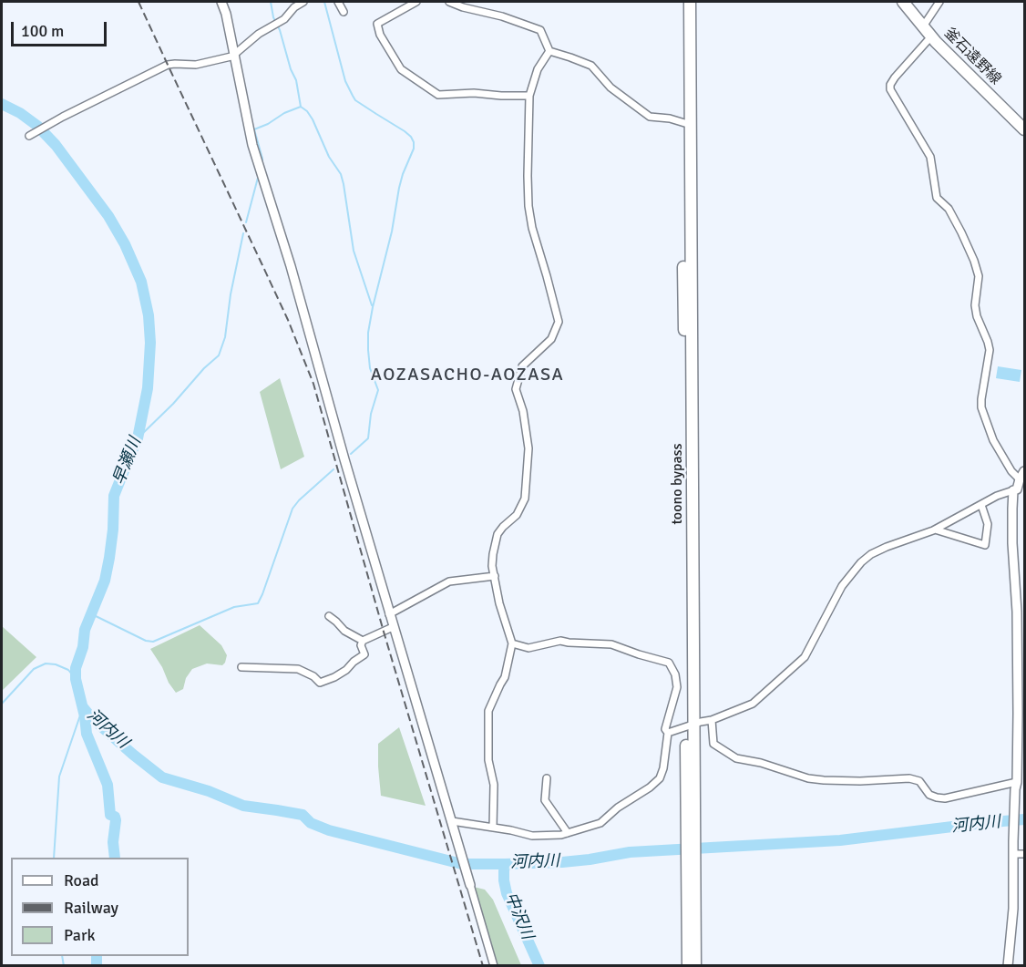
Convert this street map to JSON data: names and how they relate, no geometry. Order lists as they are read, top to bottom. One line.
{"streets":{"main road":["釜石遠野線","toono bypass"]},"districts":["AOZASACHO-AOZASA"],"water":["早瀬川","河内川","中沢川"],"legend":["Road","Railway","Park"],"scale_bar":"100 m"}
